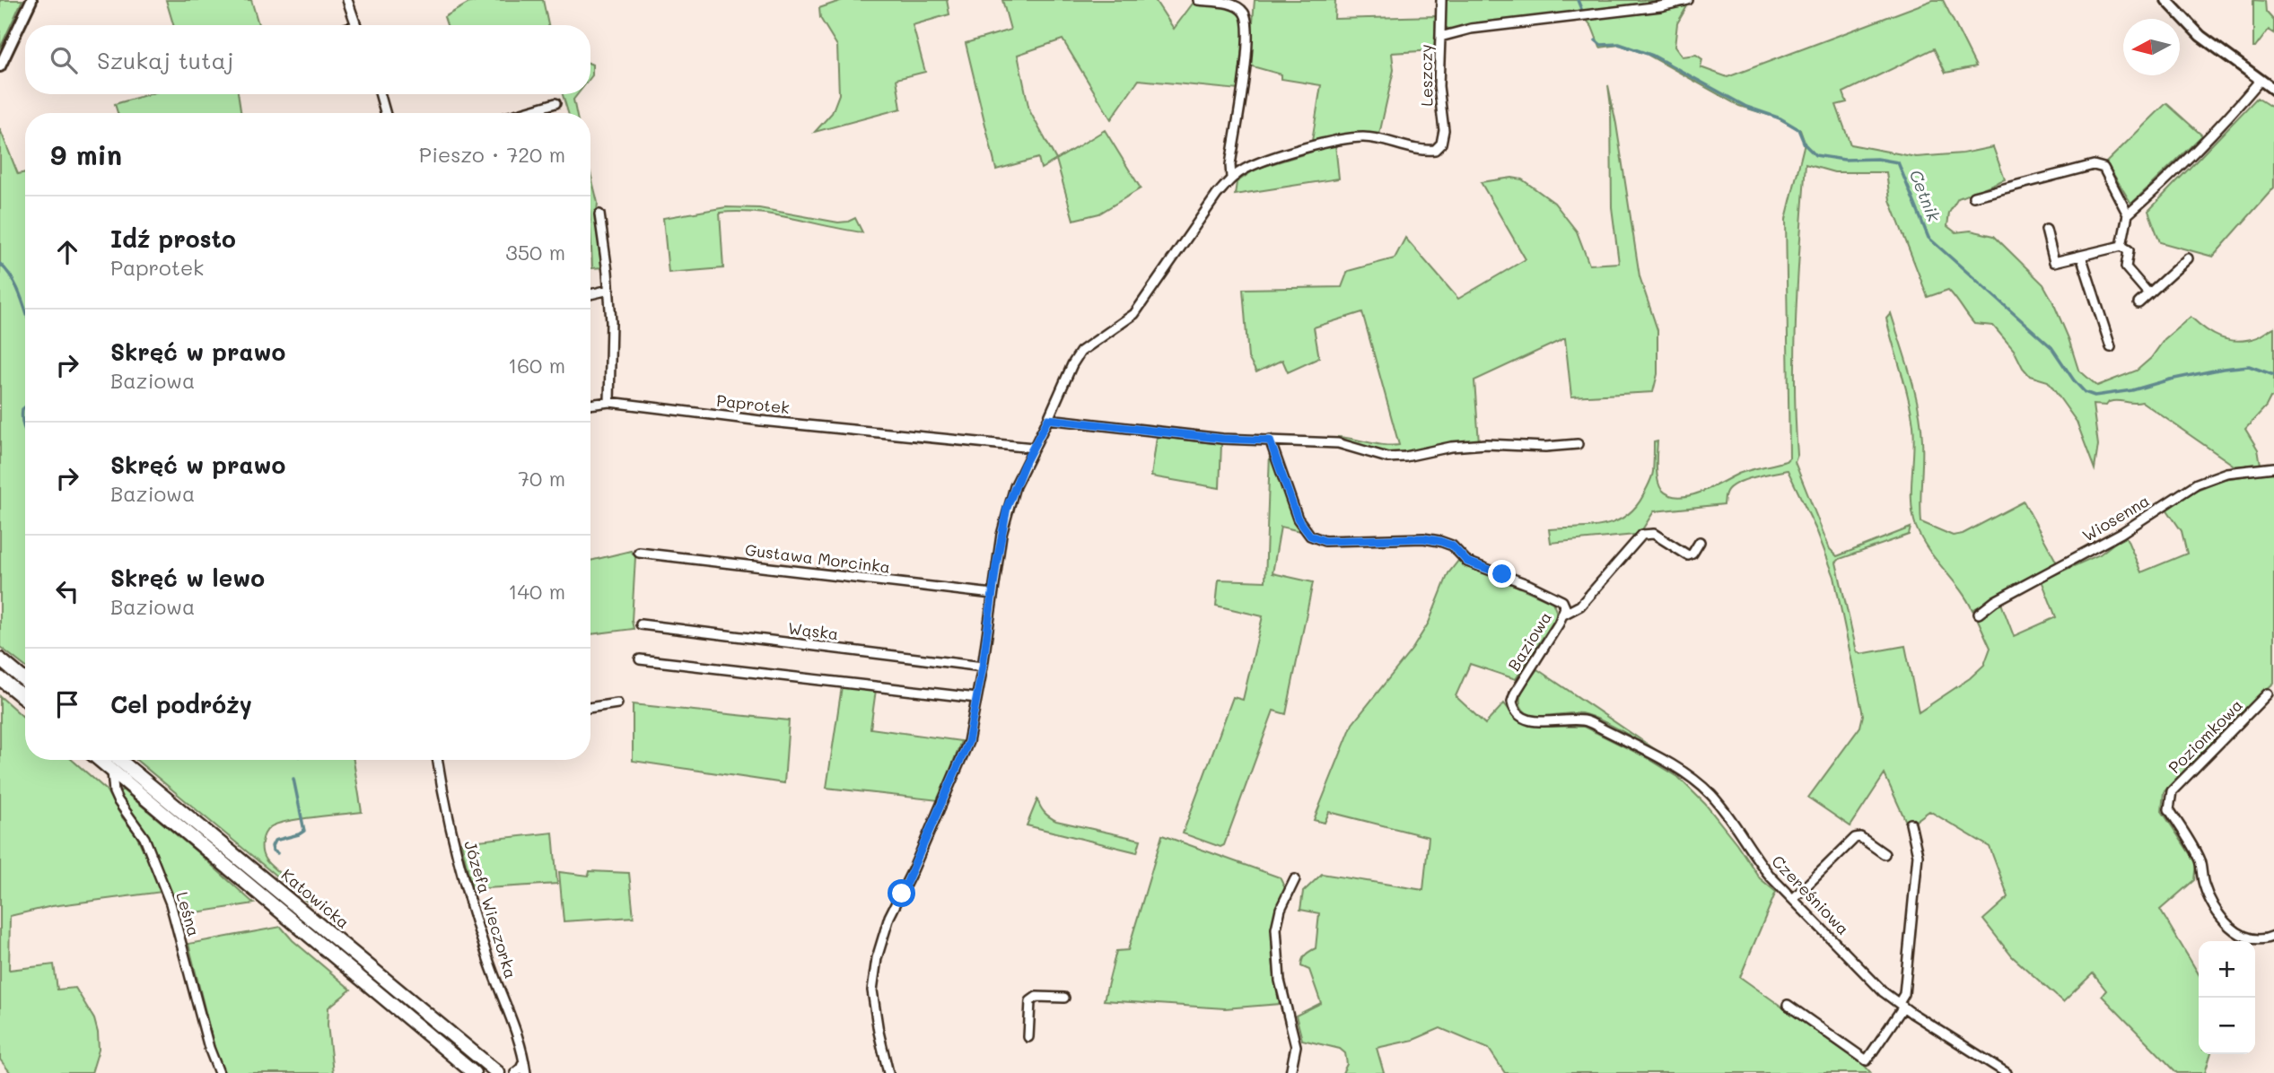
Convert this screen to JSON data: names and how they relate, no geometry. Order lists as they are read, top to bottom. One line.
{"streets":{"main road":["Katowicka"],"street":["Leszczy","Paprotek","Wiosenna","Gustawa Morcinka","Wąska","Baziowa","Poziomkowa","Czereśniowa","Józefa Wieczorka","Leśna"]},"crossings":[["Baziowa","Czereśniowa"],["Katowicka","Leśna"]],"water":["Cetnik"],"north":"left","page":{"search":"Szukaj tutaj","heading":["9 min","Pieszo · 720 m"],"list":[["Idź prosto","Paprotek","350 m"],["Skręć w prawo","Baziowa","160 m"],["Skręć w prawo","Baziowa","70 m"],["Skręć w lewo","Baziowa","140 m"],"Cel podróży"],"map_buttons":["+","−"]}}
